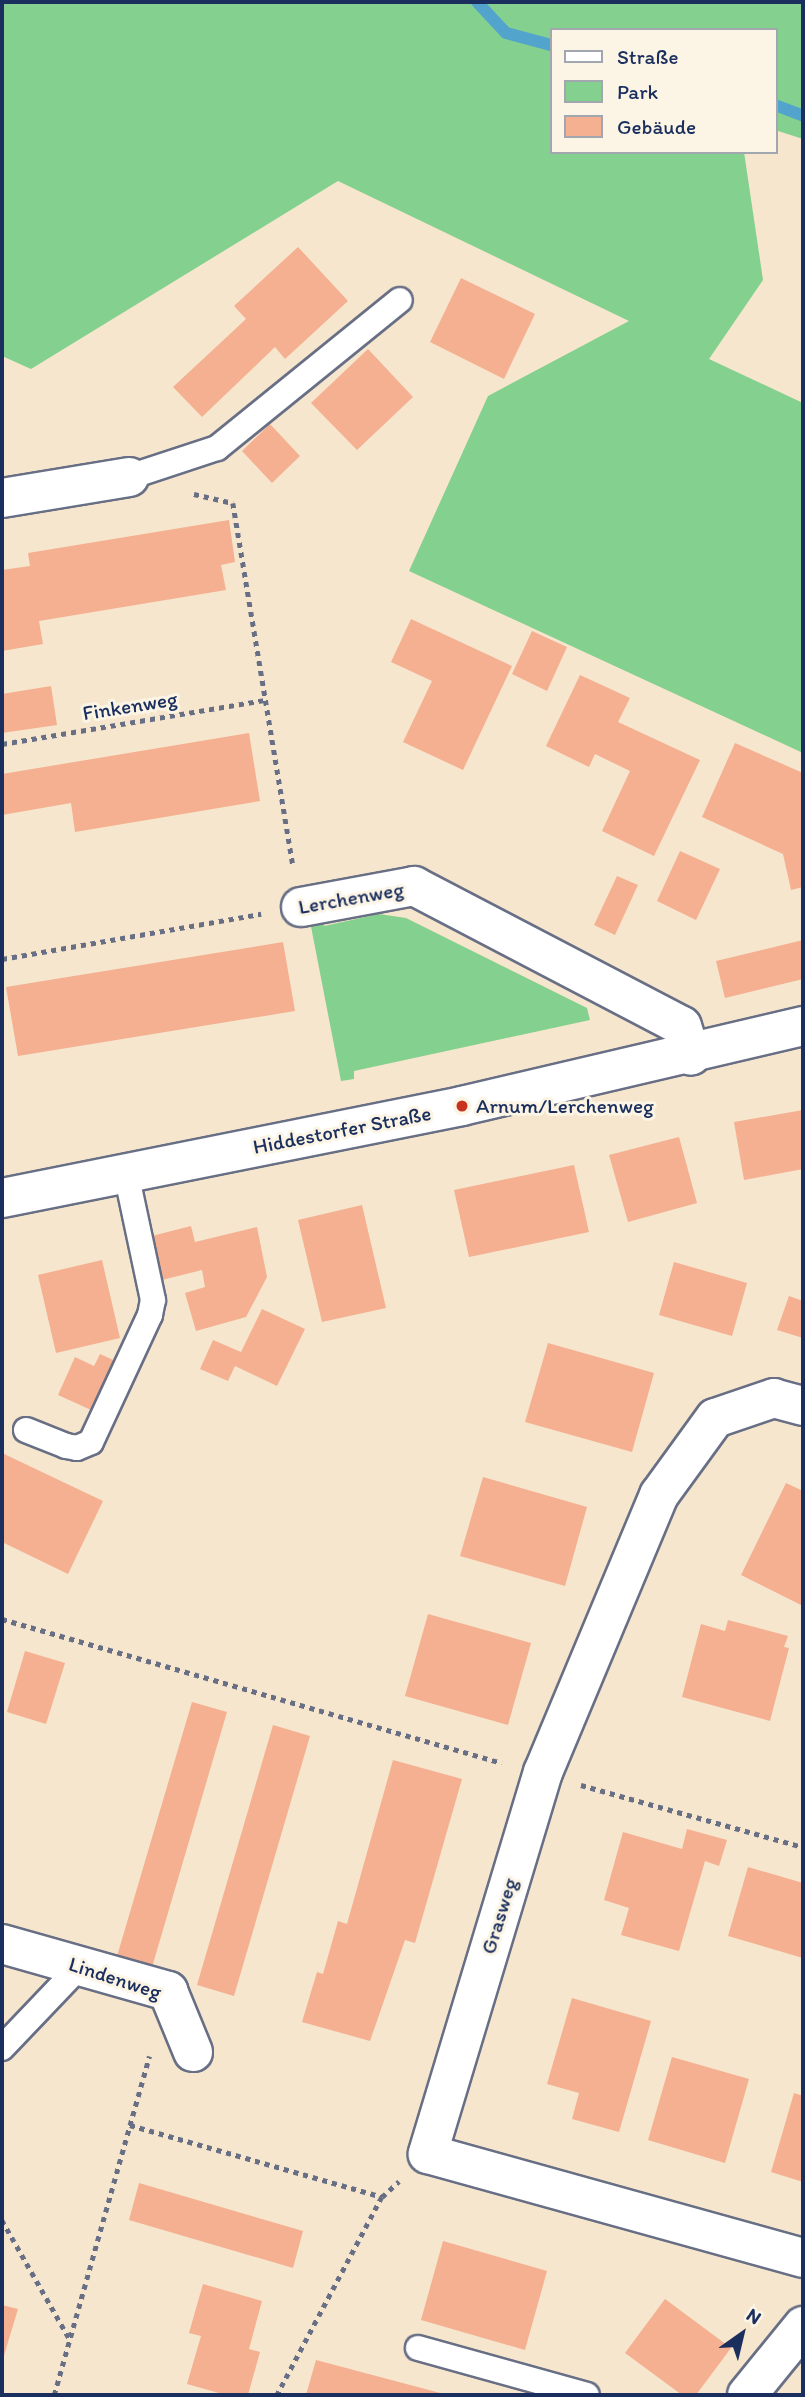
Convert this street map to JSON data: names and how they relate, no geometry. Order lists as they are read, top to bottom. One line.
{"streets":{"street":["Lerchenweg","Hiddestorfer Straße","Grasweg","Lindenweg"],"path":["Finkenweg"]},"crossings":[["Lerchenweg","Hiddestorfer Straße"]],"places":["Arnum/Lerchenweg"],"legend":["Straße","Park","Gebäude"],"north":"top right"}
